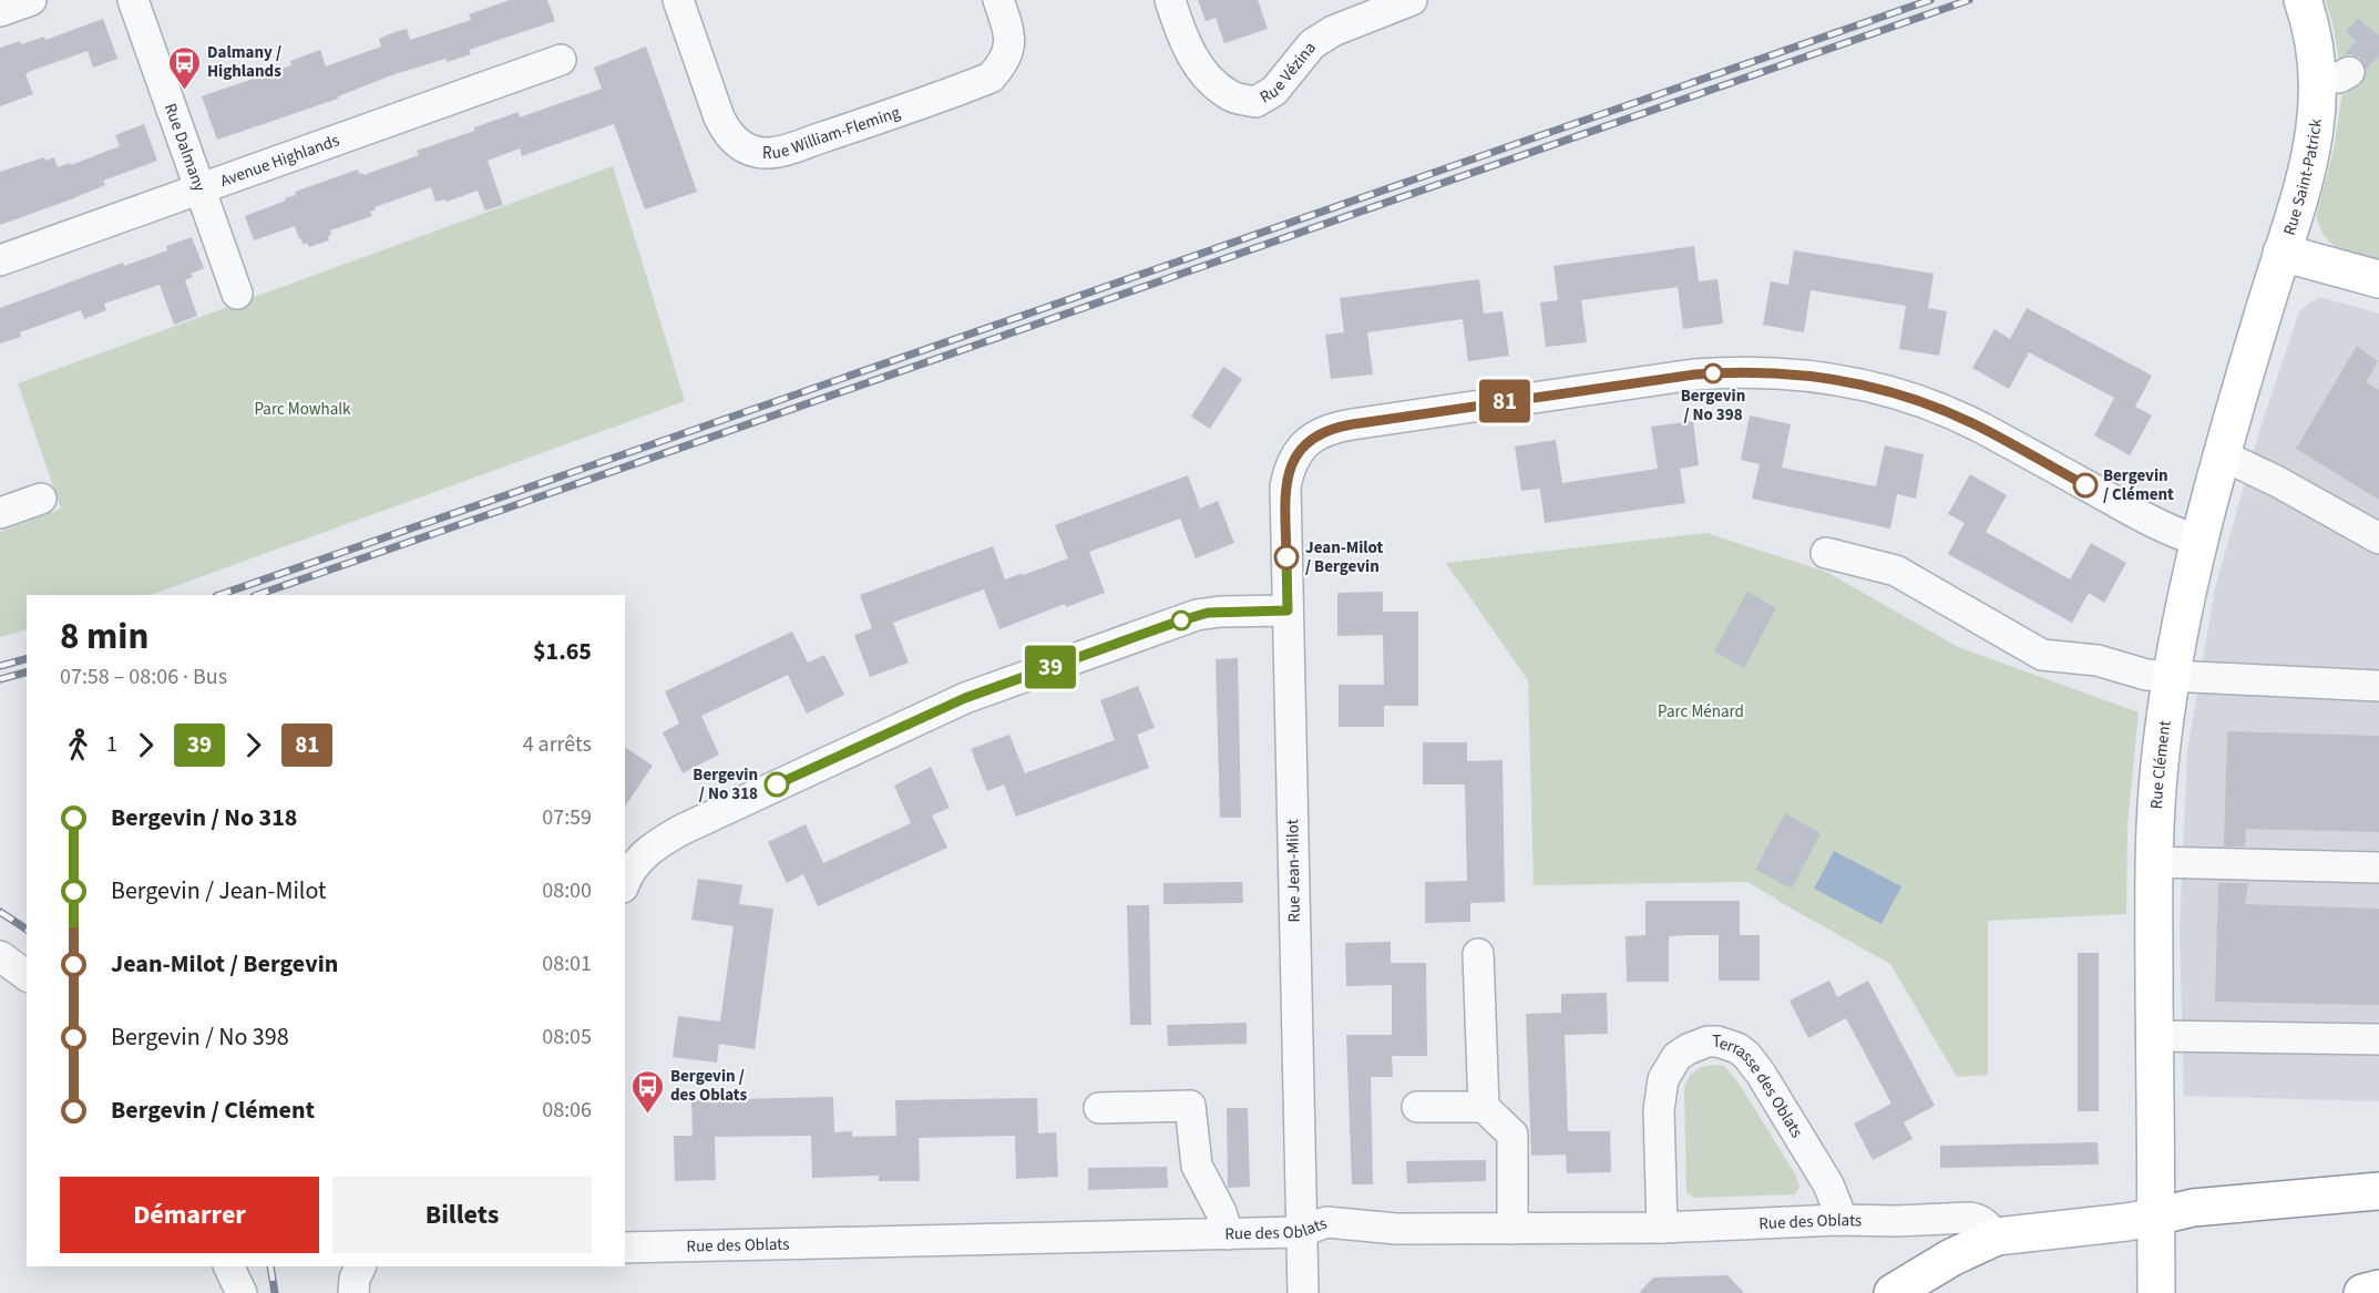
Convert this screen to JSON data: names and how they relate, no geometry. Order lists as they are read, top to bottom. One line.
{"streets":{"main road":["Rue Saint-Patrick","Rue Clément"],"street":["Rue Vézina","Rue William-Fleming","Rue Dalmany","Avenue Highlands","Rue Jean-Milot","Terrasse des Oblats","Rue des Oblats"]},"crossings":[["Rue Dalmany","Avenue Highlands"],["Rue Saint-Patrick","Rue Clément"],["Rue Clément","Rue Jean-Milot"],["Rue Jean-Milot","Rue des Oblats"],["Terrasse des Oblats","Rue des Oblats"]],"parks":["Parc Mowhalk","Parc Ménard"],"places":{"bus stop":["Dalmany / Highlands","Bergevin / des Oblats"],"other":["Bergevin / No 398","Bergevin / Clément","Jean-Milot / Bergevin","Bergevin / No 318"]},"lines":["bus line 81","bus line 39"],"page":{"on_map":["39","81"],"heading":["8 min","07:58 – 08:06 · Bus","$1.65"],"legs":["1","39","81","4 arrêts"],"list":[{"name":"Bergevin / No 318","value":"07:59"},{"name":"Bergevin / Jean-Milot","value":"08:00"},{"name":"Jean-Milot / Bergevin","value":"08:01"},{"name":"Bergevin / No 398","value":"08:05"},{"name":"Bergevin / Clément","value":"08:06"}],"buttons":["Démarrer","Billets"]}}
